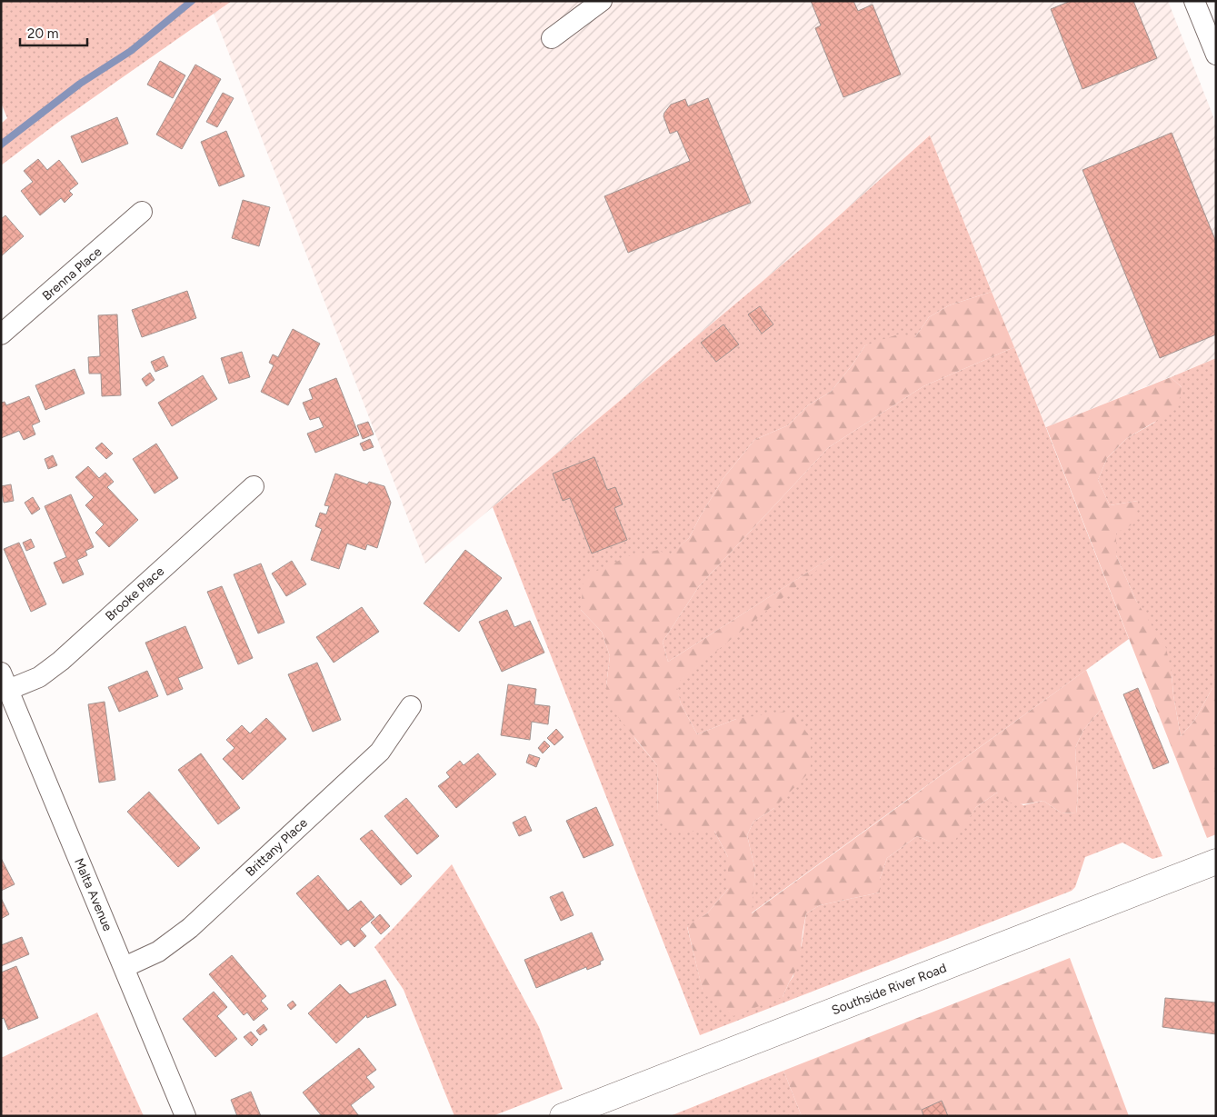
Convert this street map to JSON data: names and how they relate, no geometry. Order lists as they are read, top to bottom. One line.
{"streets":{"main road":["Southside River Road"],"street":["Brenna Place","Brooke Place","Brittany Place","Malta Avenue"]},"crossings":[["Brooke Place","Malta Avenue"],["Brittany Place","Malta Avenue"]],"scale_bar":"20 m"}
